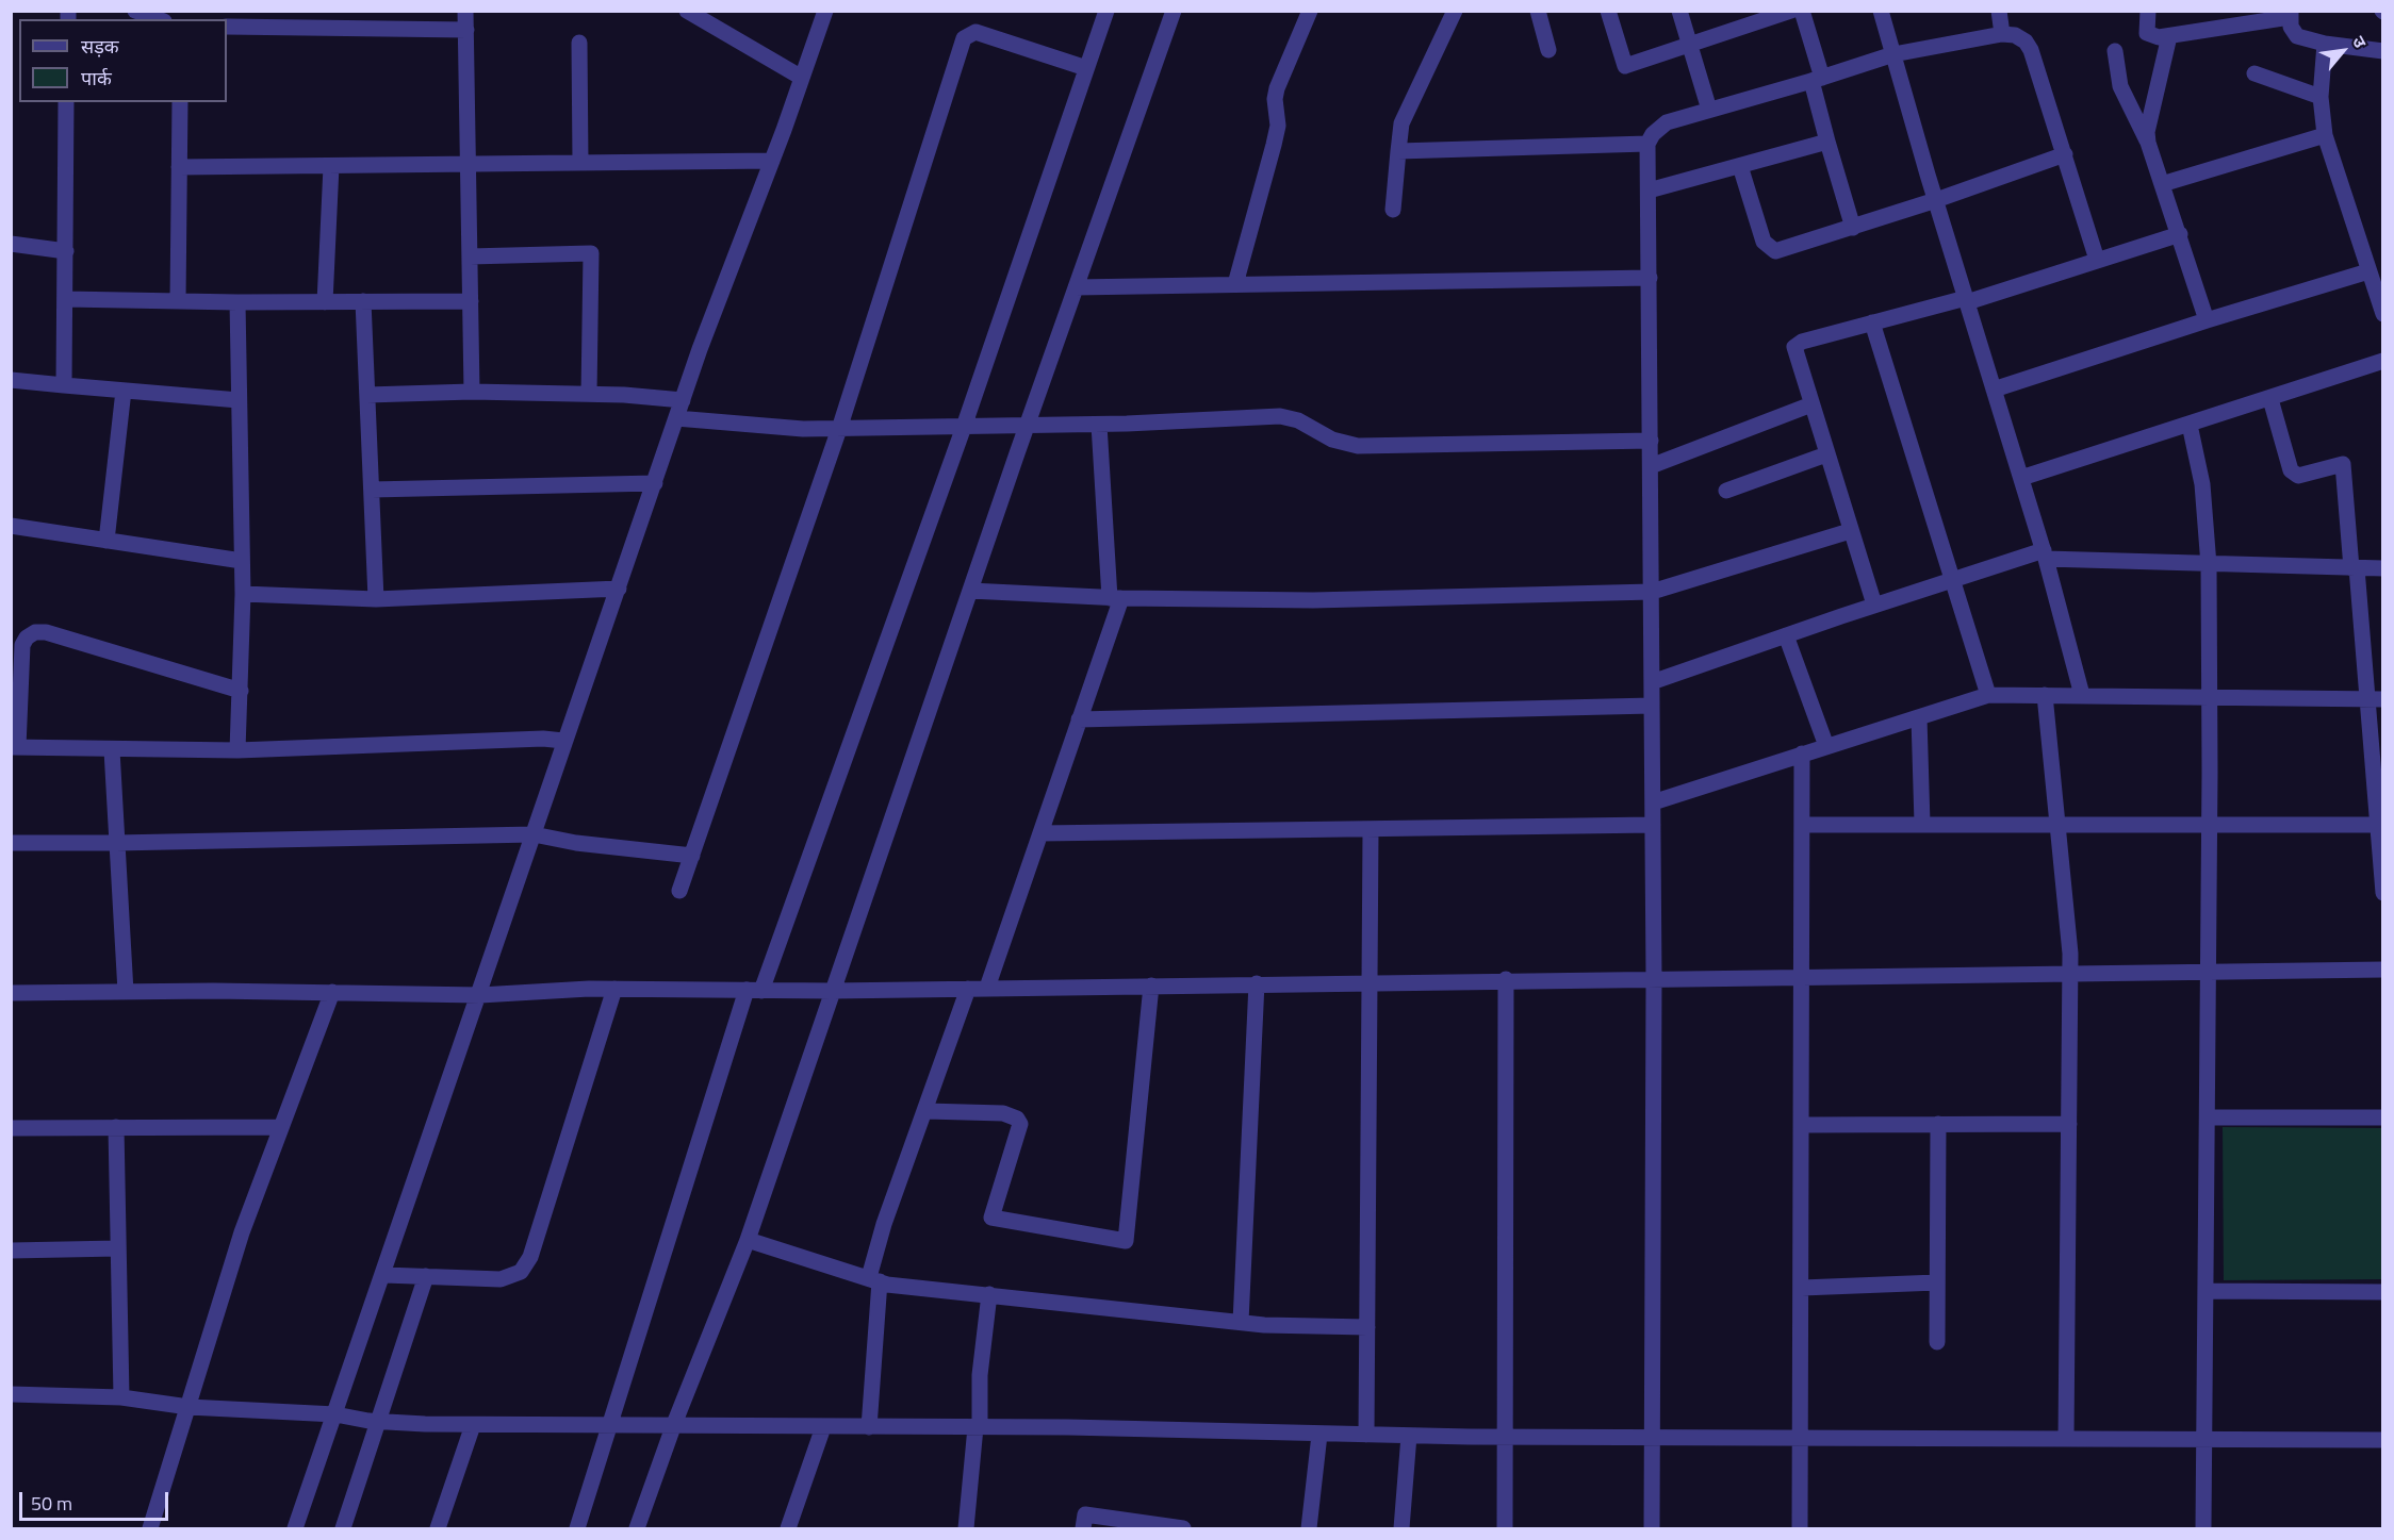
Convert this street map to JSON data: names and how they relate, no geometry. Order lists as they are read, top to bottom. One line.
{"legend":["सड़क","पार्क"],"scale_bar":"50 m","north":"top right"}
